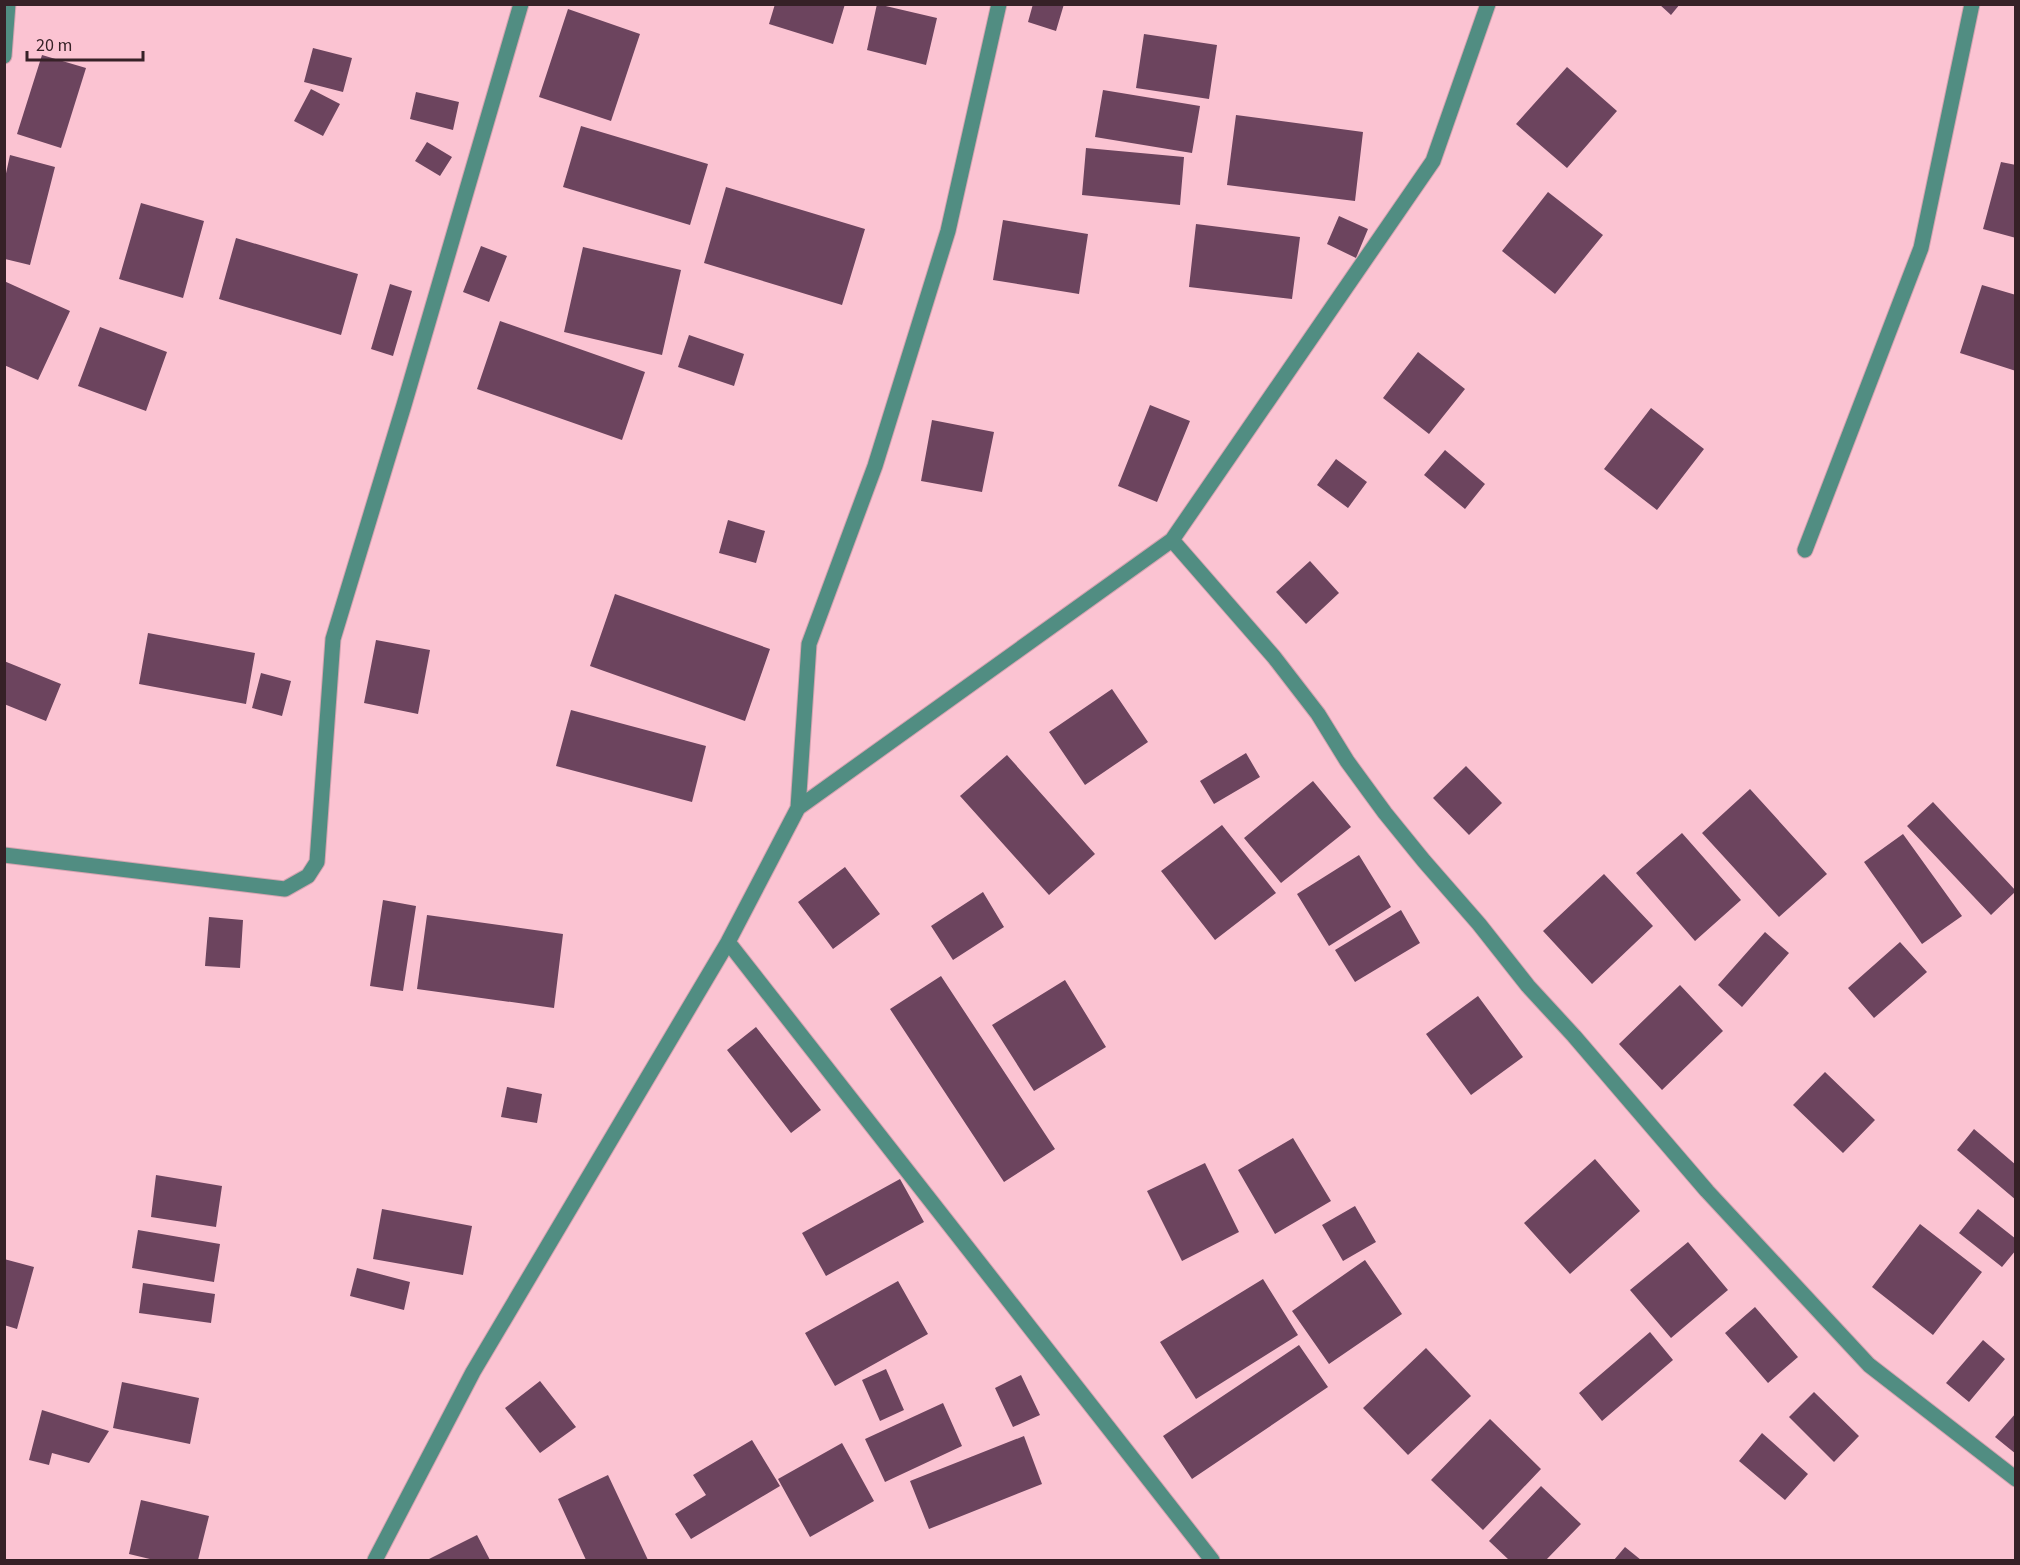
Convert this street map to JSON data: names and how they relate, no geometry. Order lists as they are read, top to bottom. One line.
{"scale_bar":"20 m"}
